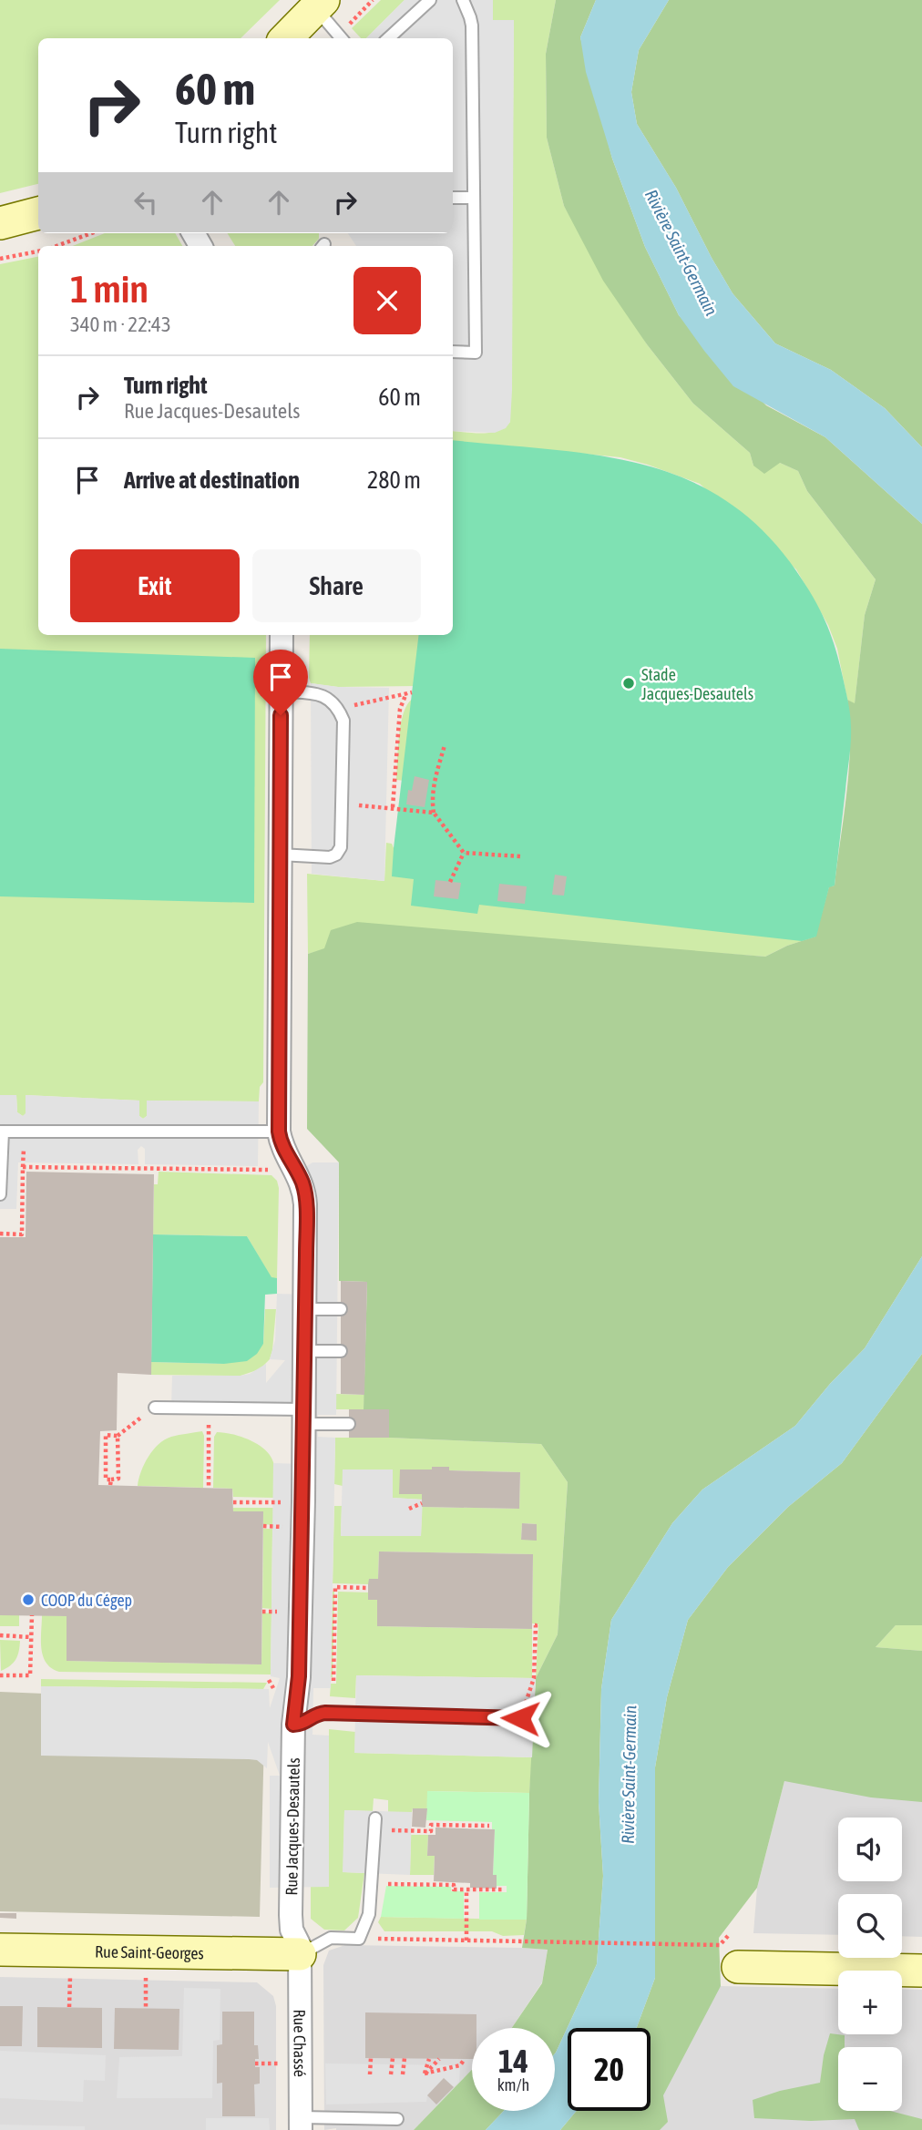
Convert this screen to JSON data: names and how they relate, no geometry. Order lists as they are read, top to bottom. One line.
{"streets":{"street":["Rue Jacques-Desautels","Rue Saint-Georges","Rue Chassé"]},"crossings":[["Rue Jacques-Desautels","Rue Saint-Georges"],["Rue Jacques-Desautels","Rue Chassé"],["Rue Saint-Georges","Rue Chassé"]],"water":["Rivière Saint-Germain"],"places":["Stade Jacques-Desautels","COOP du Cégep"],"page":{"turn":["60 m","Turn right"],"heading":["1 min","340 m · 22:43"],"list":[{"name":"Turn right","note":"Rue Jacques-Desautels","value":"60 m"},{"name":"Arrive at destination","value":"280 m"}],"buttons":["Exit","Share"],"map_buttons":["+","−"],"speed":"14 km/h","limit":"20"}}
